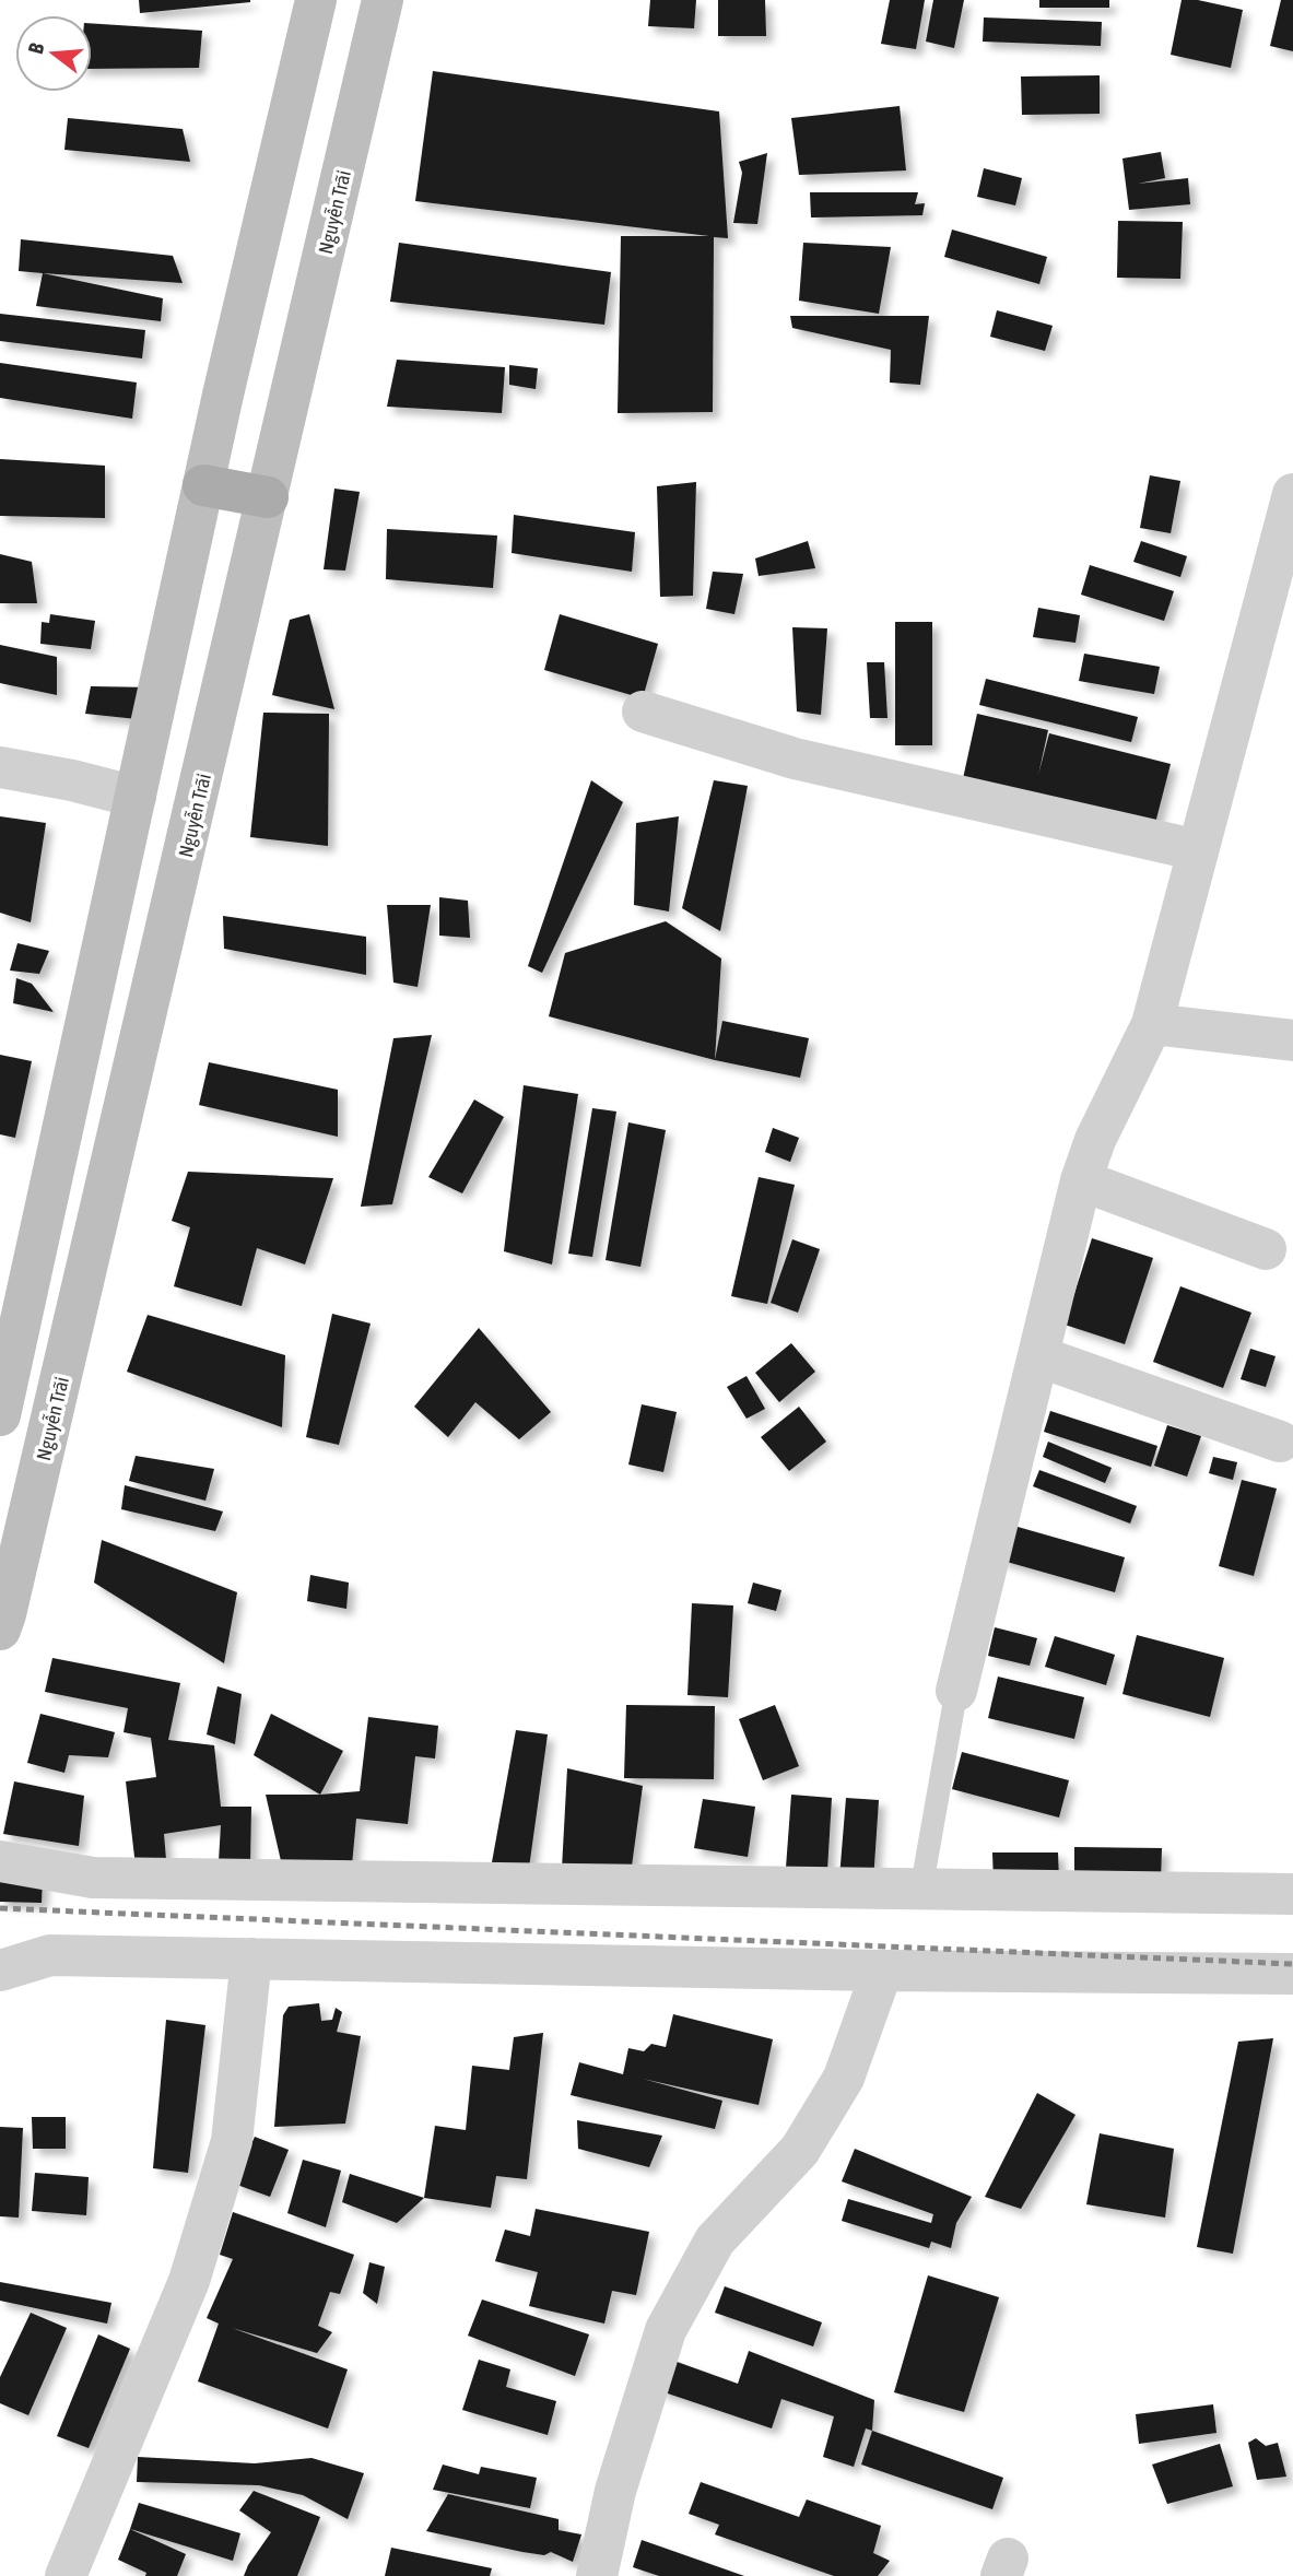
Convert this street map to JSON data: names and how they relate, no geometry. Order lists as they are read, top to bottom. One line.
{"streets":{"main road":["Nguyễn Trãi"]},"north":"left"}
